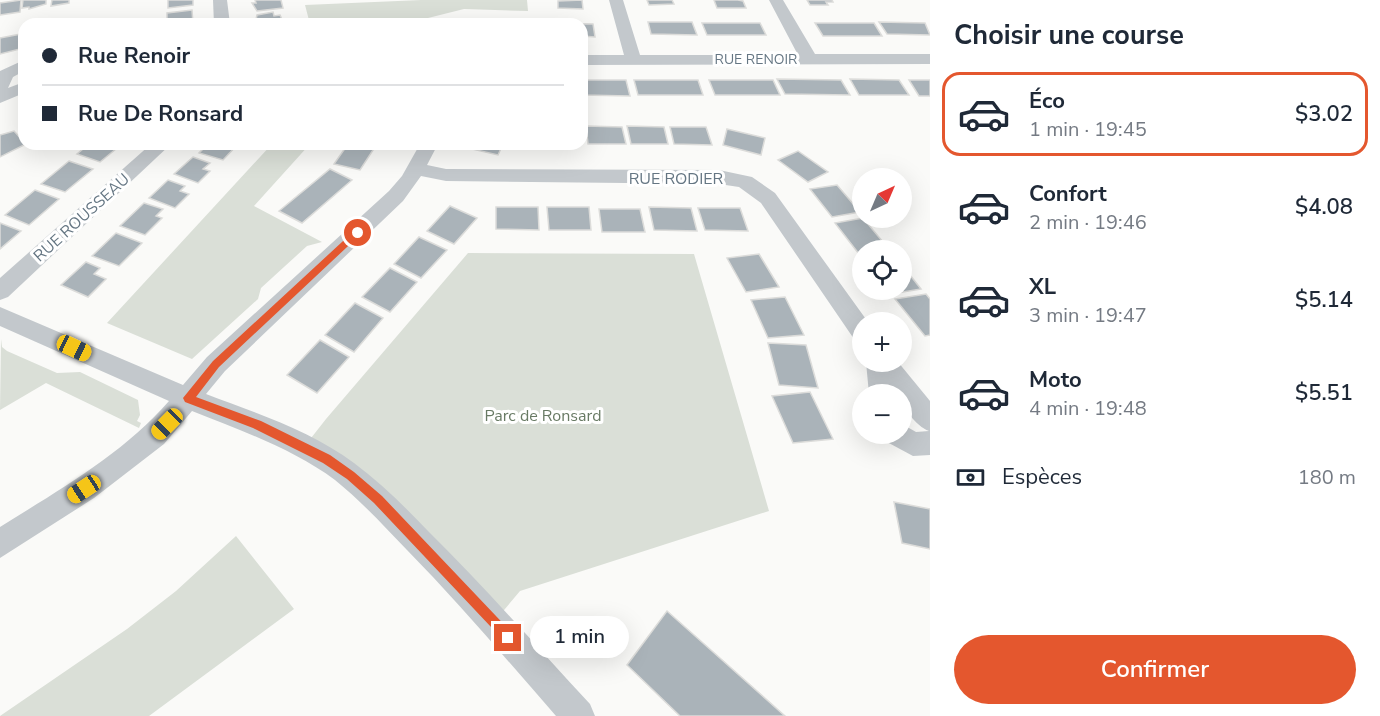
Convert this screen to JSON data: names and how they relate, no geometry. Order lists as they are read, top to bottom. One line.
{"streets":{"street":["RUE RENOIR","RUE RODIER","RUE ROUSSEAU"]},"parks":["Parc de Ronsard"],"north":"top right","page":{"heading":"Choisir une course","banner":["Rue Renoir","Rue De Ronsard"],"list":[{"name":"Éco","note":"1 min · 19:45","value":"$3.02"},{"name":"Confort","note":"2 min · 19:46","value":"$4.08"},{"name":"XL","note":"3 min · 19:47","value":"$5.14"},{"name":"Moto","note":"4 min · 19:48","value":"$5.51"}],"map_buttons":["+","−"],"pay":["Espèces","180 m"],"bubble":"1 min","buttons":"Confirmer"}}
